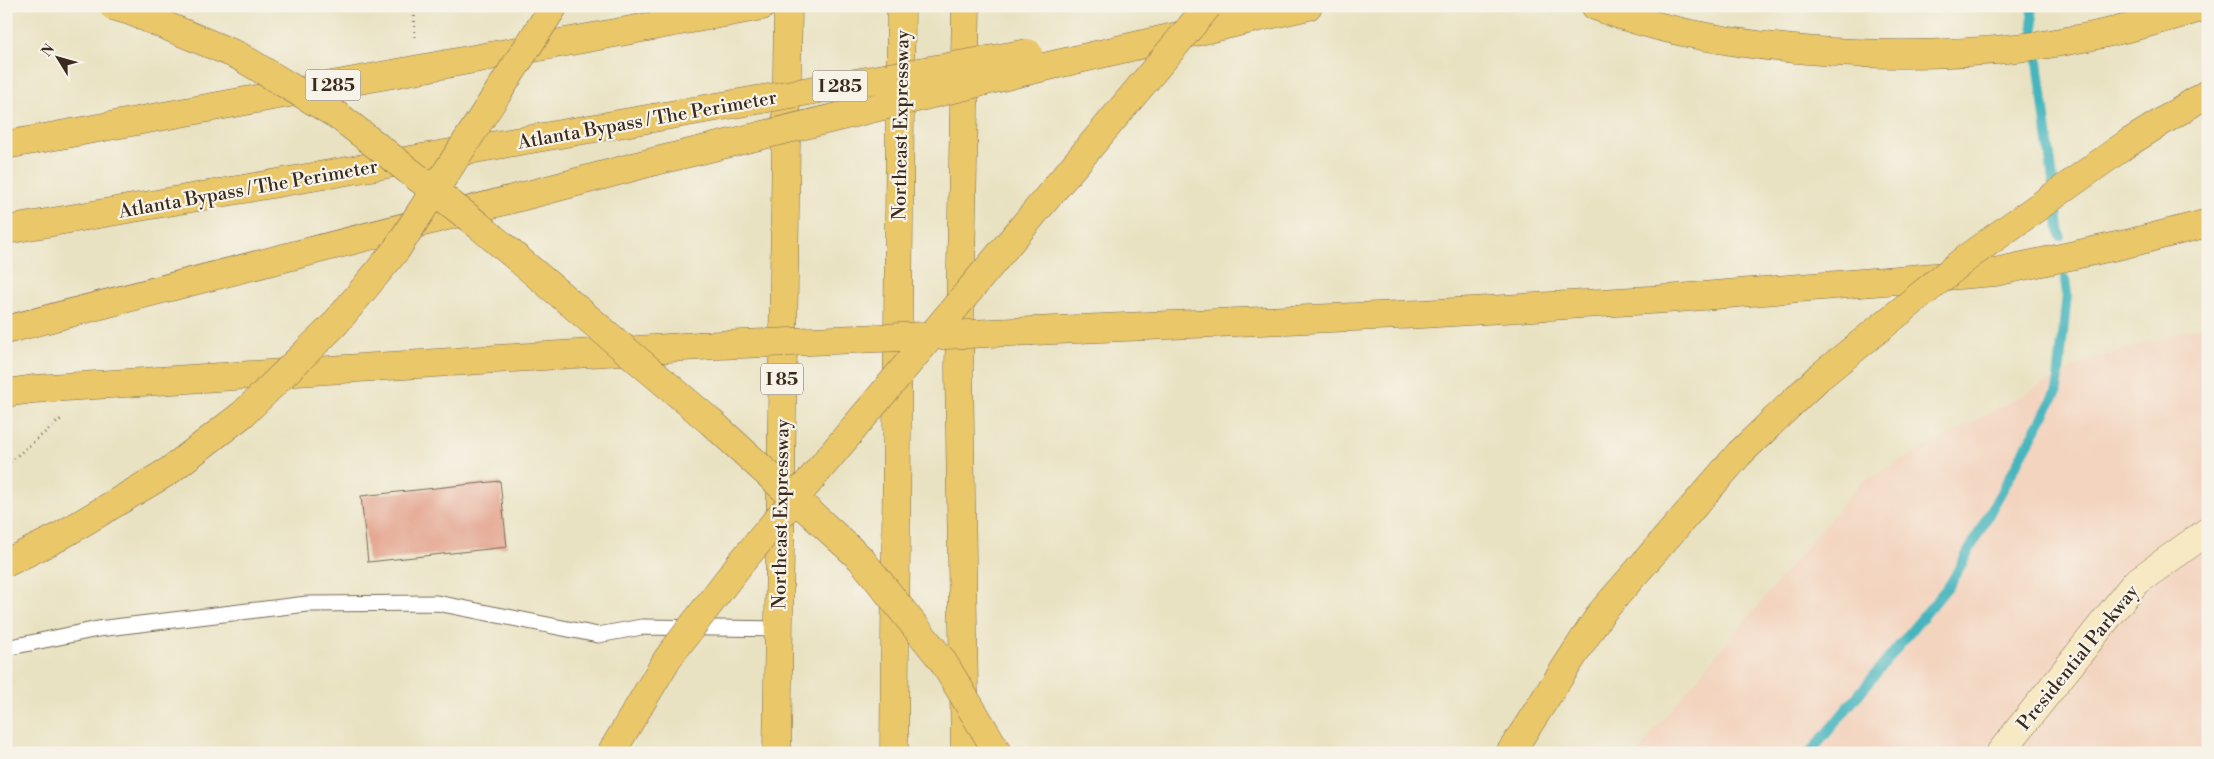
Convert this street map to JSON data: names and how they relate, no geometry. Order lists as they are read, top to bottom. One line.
{"streets":{"highway":["I 285","Atlanta Bypass / The Perimeter","Northeast Expressway","I 85"],"street":["Presidential Parkway"]},"north":"top left"}
